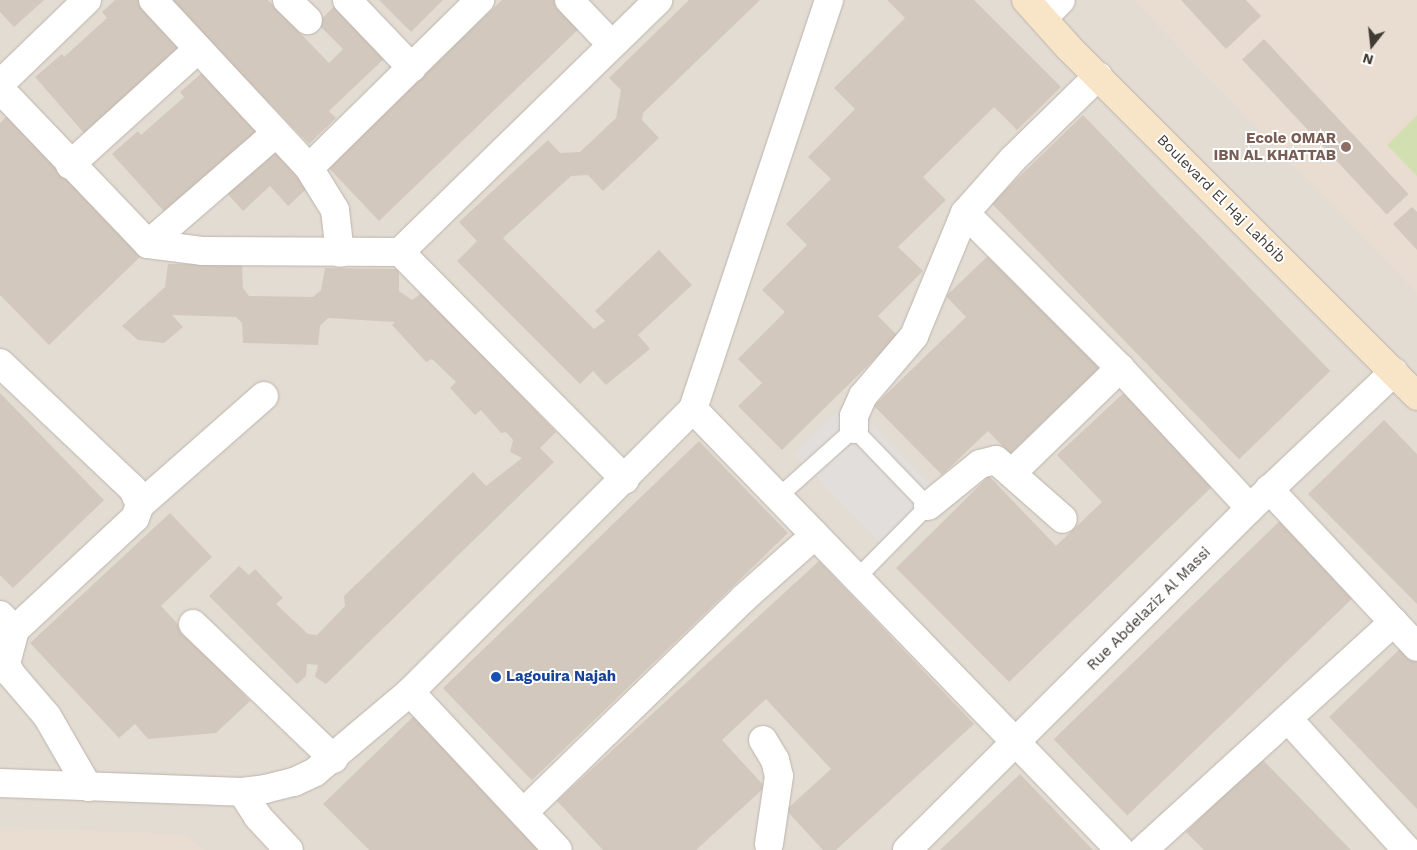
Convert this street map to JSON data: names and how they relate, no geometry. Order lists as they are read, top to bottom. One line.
{"streets":{"street":["Boulevard El Haj Lahbib","Rue Abdelaziz Al Massi"]},"crossings":[["Boulevard El Haj Lahbib","Rue Abdelaziz Al Massi"]],"places":["Ecole OMAR IBN AL KHATTAB","Lagouira Najah"],"north":"bottom"}
